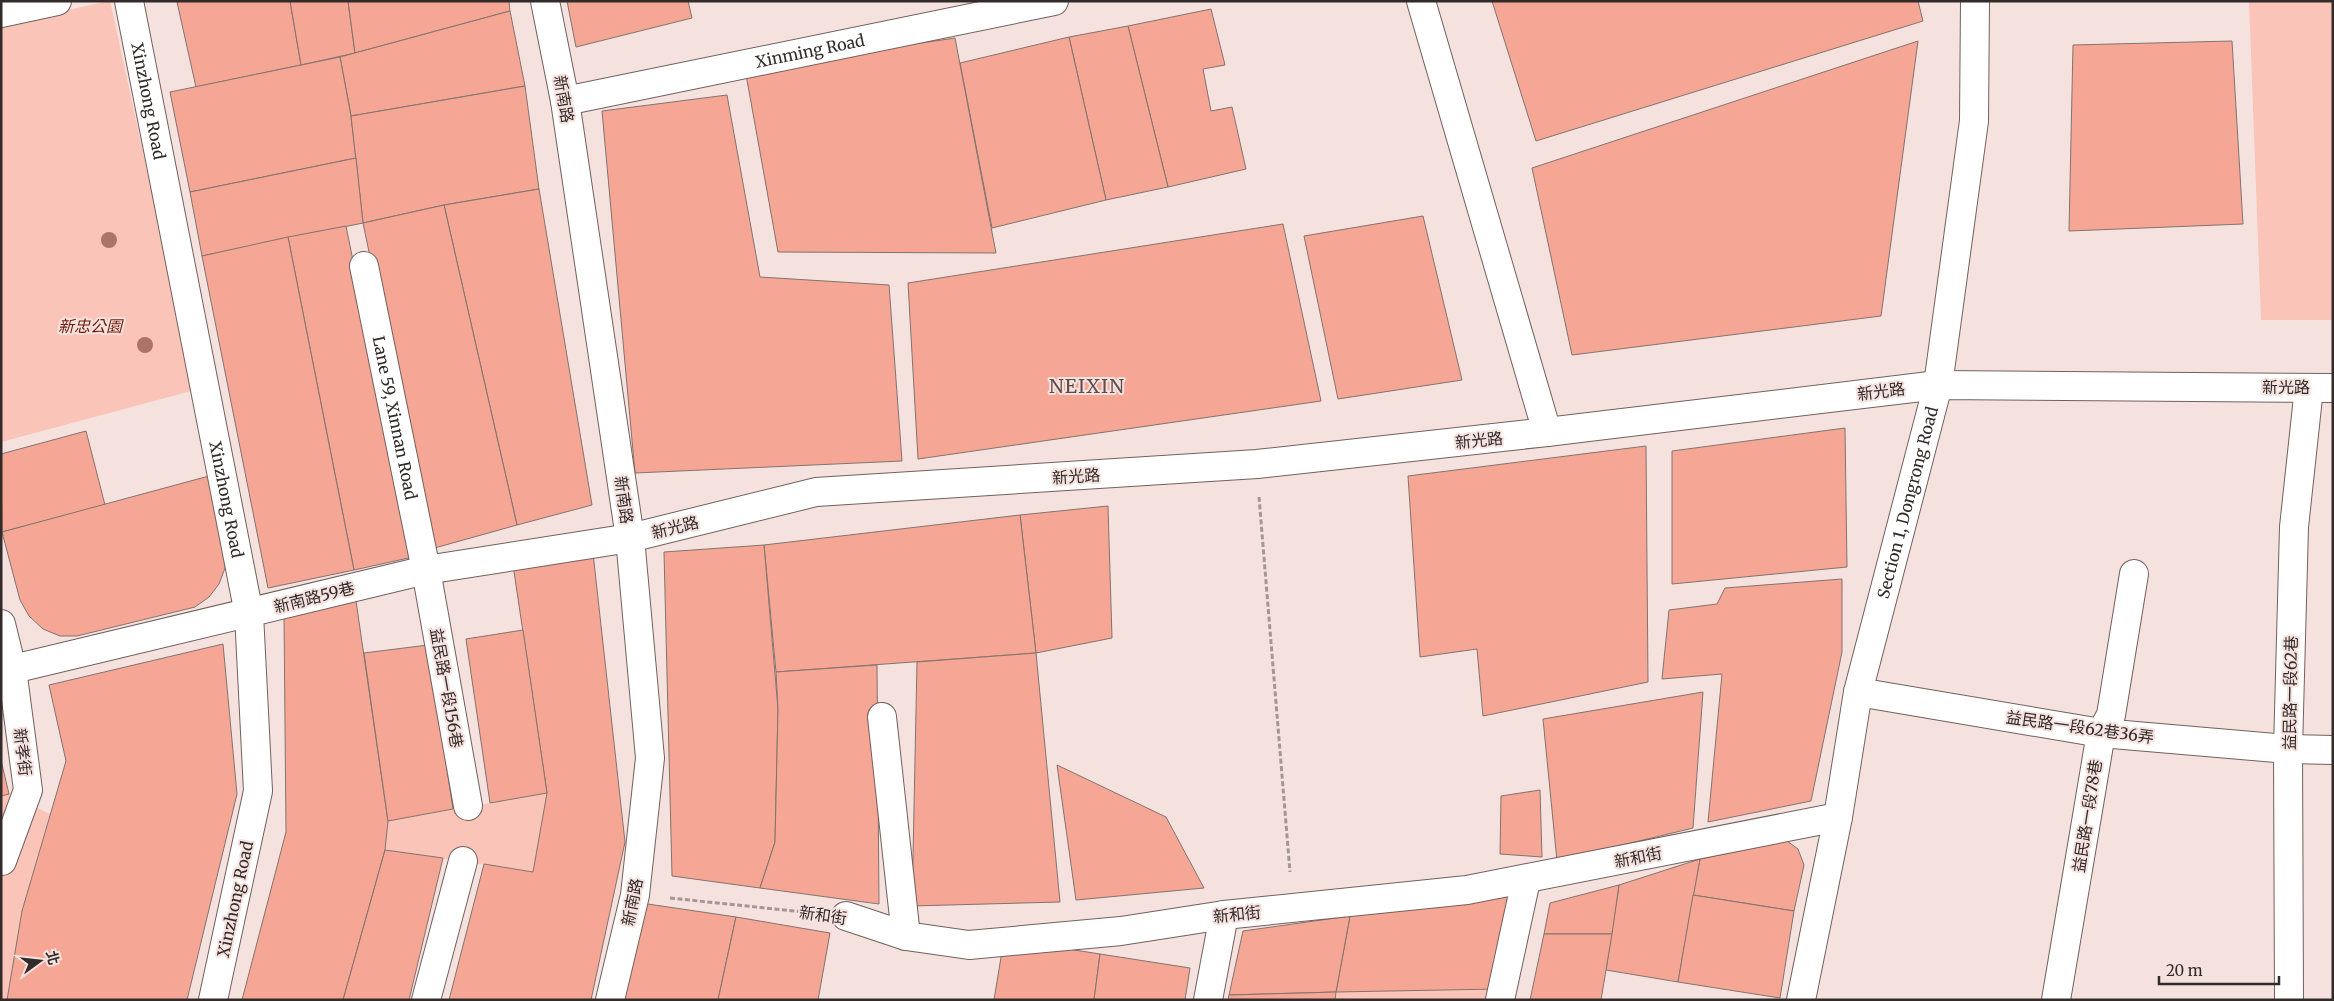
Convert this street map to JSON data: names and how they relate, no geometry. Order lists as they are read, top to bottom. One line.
{"streets":{"street":["Xinming Road","新南路","Xinzhong Road","新光路","Lane 59, Xinnan Road","Section 1, Dongrong Road","新南路59巷","益民路一段156巷","益民路一段62巷","益民路一段62巷36弄","新孝街","益民路一段78巷","新和街"]},"crossings":[["Xinming Road","新南路"],["新南路","新光路"],["新南路","新南路59巷"],["新南路","新和街"],["Xinzhong Road","新南路59巷"],["新光路","Section 1, Dongrong Road"],["新光路","新南路59巷"],["新光路","益民路一段62巷"],["Lane 59, Xinnan Road","新南路59巷"],["Lane 59, Xinnan Road","益民路一段156巷"],["Section 1, Dongrong Road","益民路一段62巷36弄"],["Section 1, Dongrong Road","新和街"],["新南路59巷","益民路一段156巷"],["新南路59巷","新孝街"],["益民路一段62巷","益民路一段62巷36弄"],["益民路一段62巷36弄","益民路一段78巷"]],"districts":["NEIXIN"],"parks":["新忠公園"],"scale_bar":"20 m","north":"right"}
